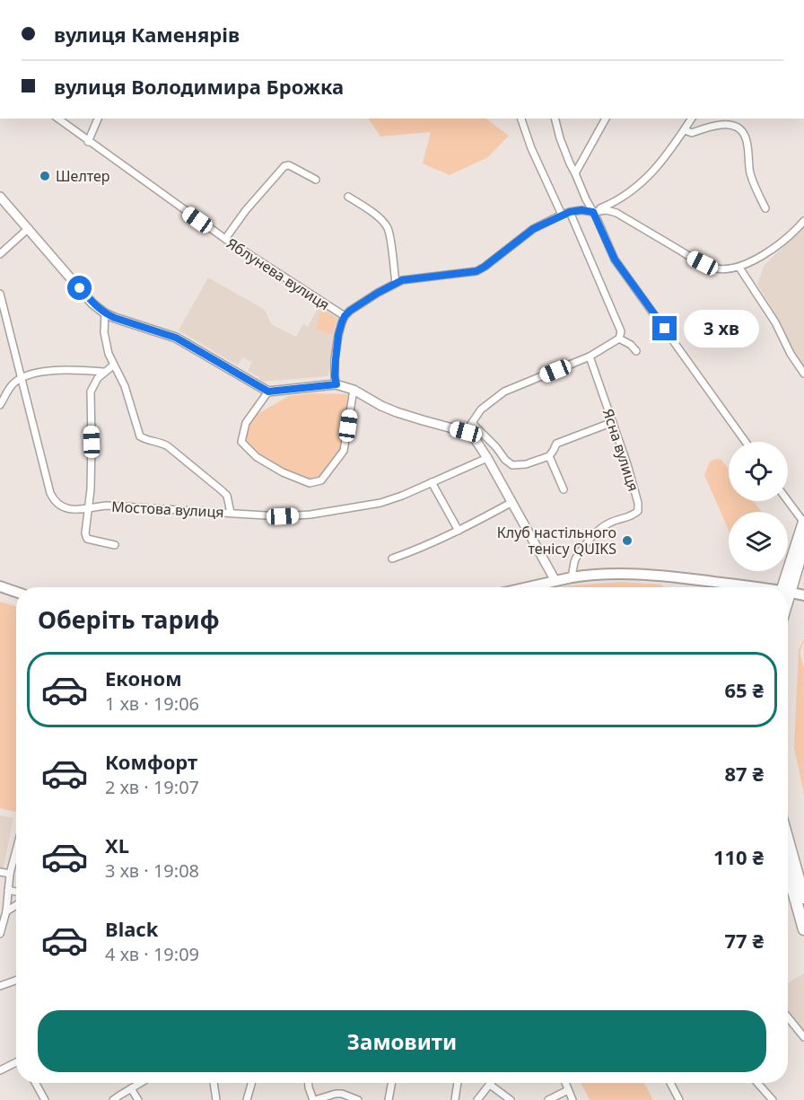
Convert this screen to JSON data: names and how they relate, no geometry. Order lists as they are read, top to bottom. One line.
{"streets":{"street":["Яблунева вулиця","Ясна вулиця","Мостова вулиця"]},"places":["Шелтер","Клуб настільного тенісу QUIKS"],"page":{"banner":["вулиця Каменярів","вулиця Володимира Брожка"],"bubble":"3 хв","heading":"Оберіть тариф","list":[{"name":"Економ","note":"1 хв · 19:06","value":"65 ₴"},{"name":"Комфорт","note":"2 хв · 19:07","value":"87 ₴"},{"name":"XL","note":"3 хв · 19:08","value":"110 ₴"},{"name":"Black","note":"4 хв · 19:09","value":"77 ₴"}],"buttons":"Замовити"}}
